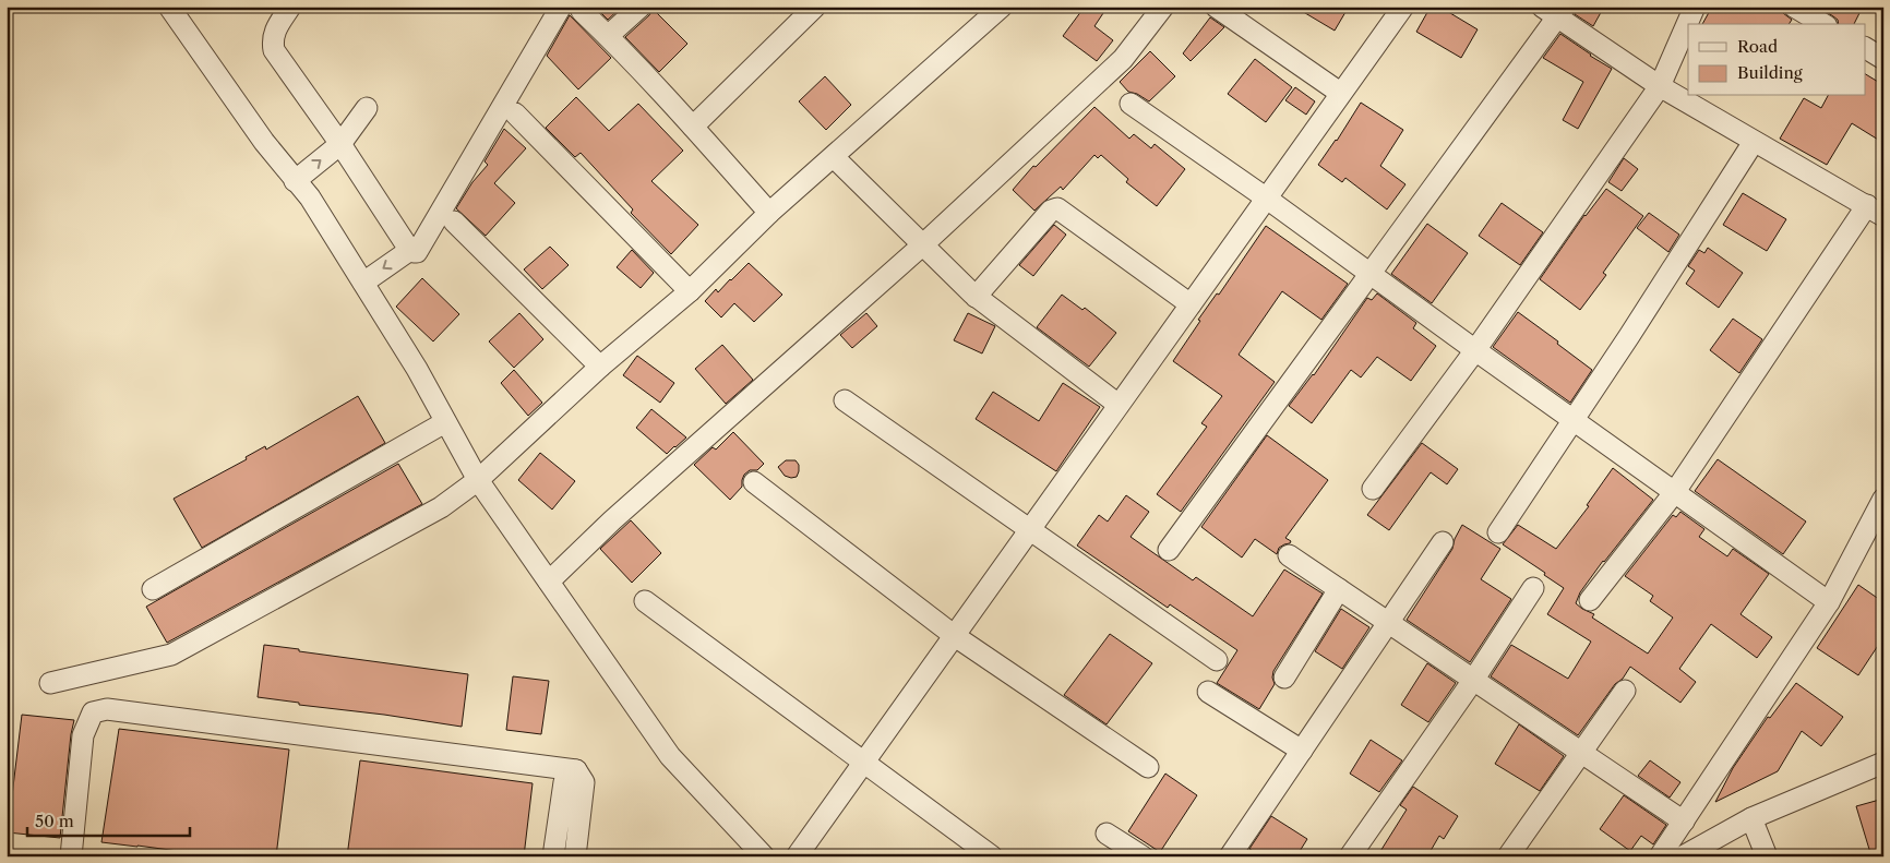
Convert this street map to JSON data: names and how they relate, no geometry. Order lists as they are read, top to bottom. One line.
{"legend":["Road","Building"],"scale_bar":"50 m"}
